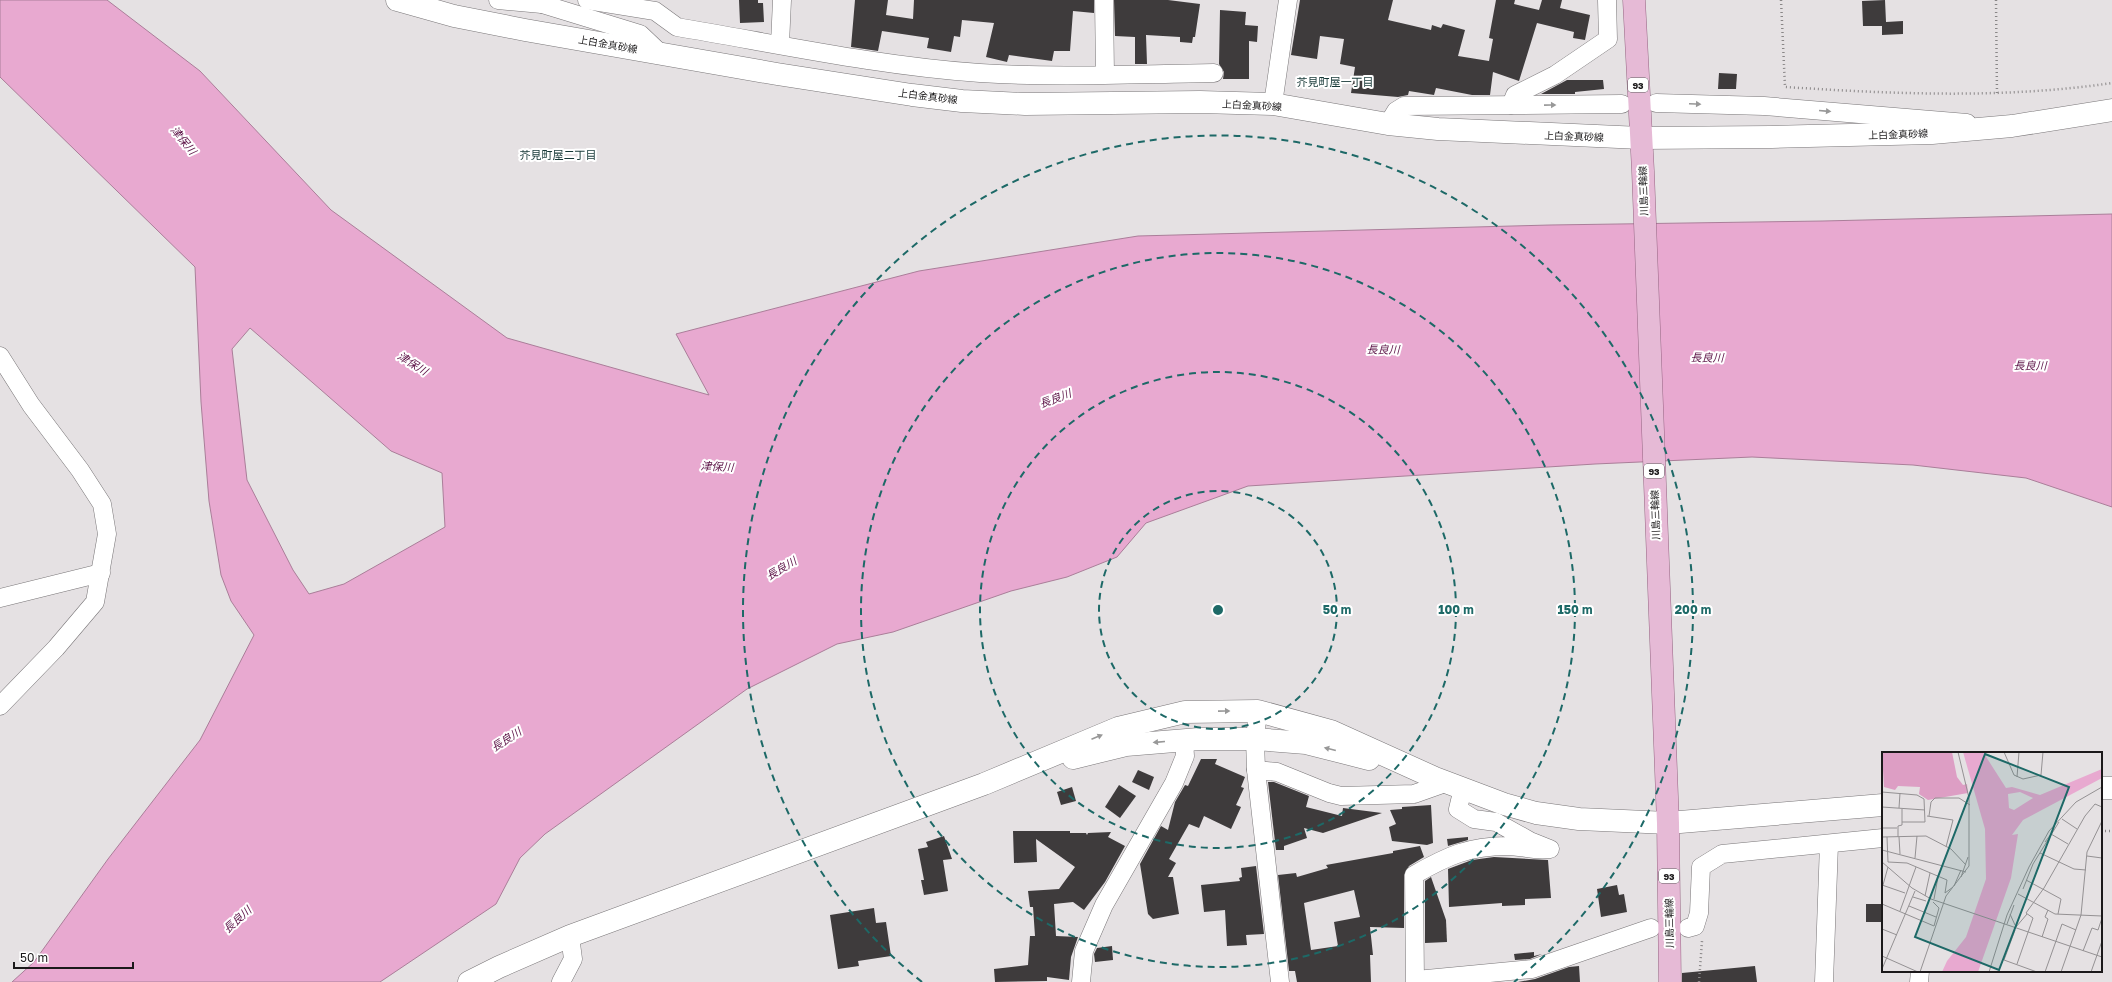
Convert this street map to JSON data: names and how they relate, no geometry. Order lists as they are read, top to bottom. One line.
{"streets":{"main road":["93","川島三輪線"],"street":["上白金真砂線"]},"crossings":[["上白金真砂線","川島三輪線"]],"districts":["芥見町屋一丁目","芥見町屋二丁目"],"water":["津保川","長良川"],"scale_bar":"50 m","rings":["50 m","100 m","150 m","200 m"]}
